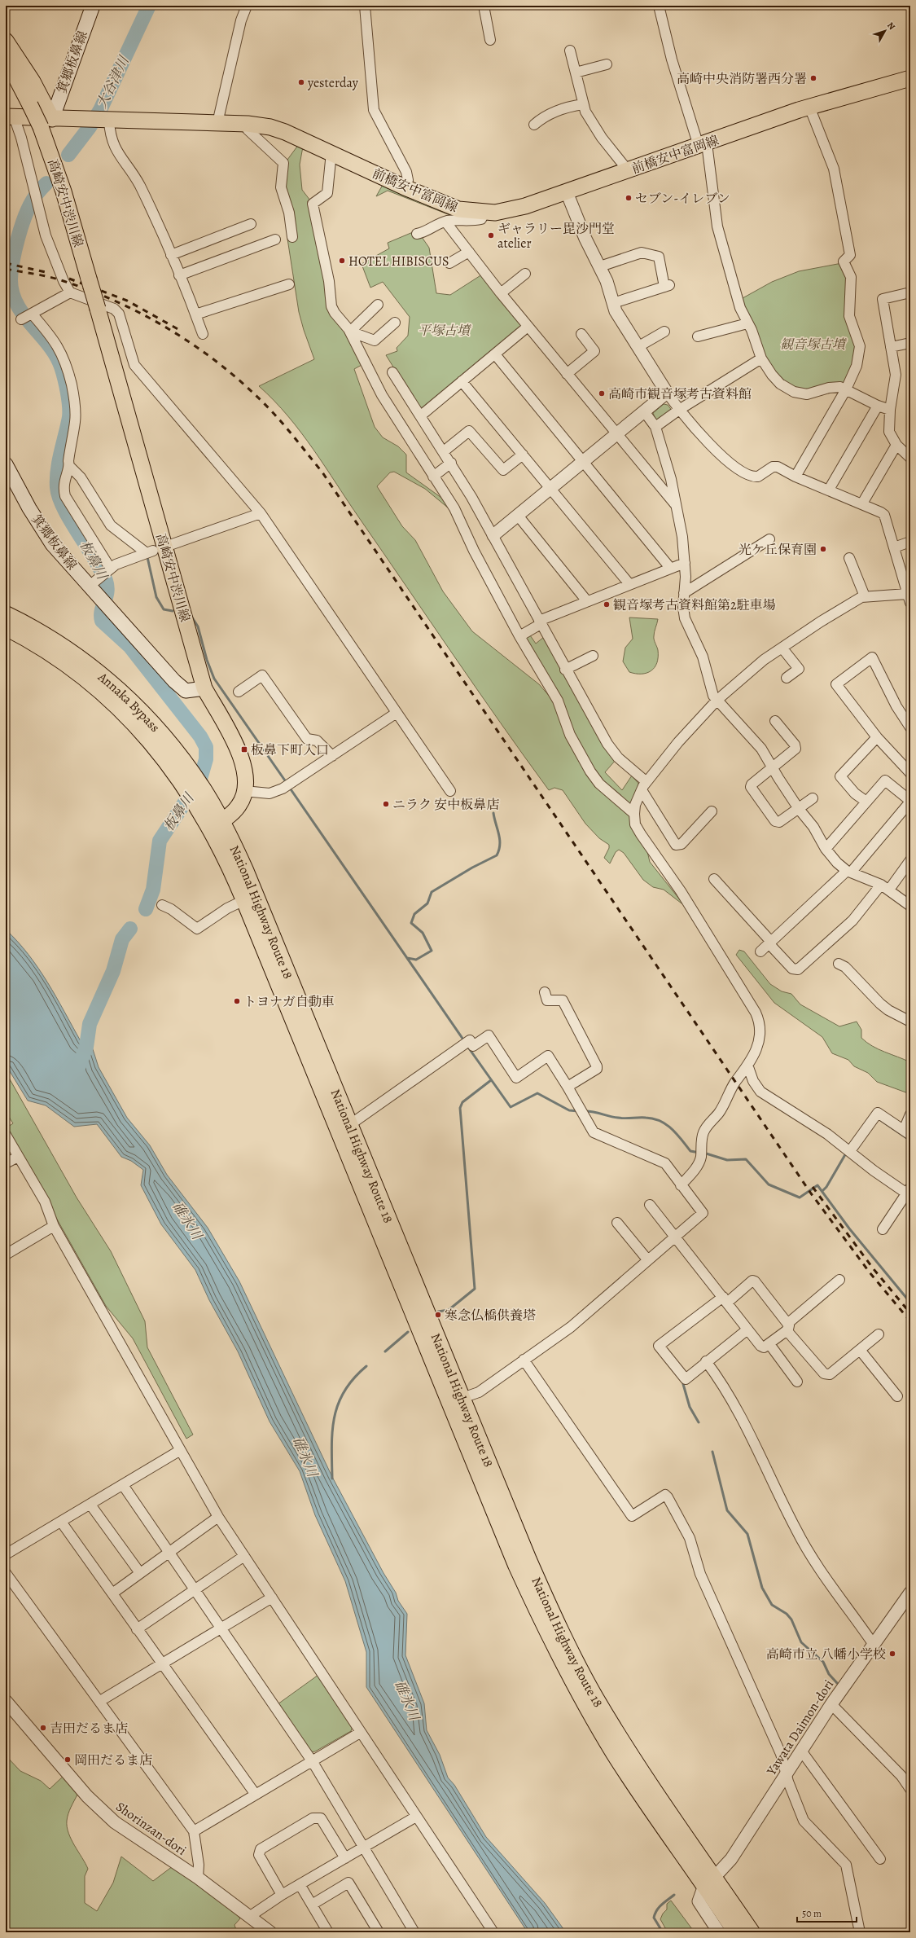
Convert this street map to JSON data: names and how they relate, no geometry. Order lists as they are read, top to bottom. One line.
{"streets":{"highway":["Annaka Bypass","National Highway Route 18"],"main road":["箕郷板鼻線","前橋安中富岡線","高崎安中渋川線"],"street":["Yawata Daimon-dori","Shorinzan-dori"]},"crossings":[["箕郷板鼻線","前橋安中富岡線"],["箕郷板鼻線","高崎安中渋川線"],["前橋安中富岡線","高崎安中渋川線"],["高崎安中渋川線","Annaka Bypass"],["高崎安中渋川線","National Highway Route 18"],["Annaka Bypass","National Highway Route 18"],["National Highway Route 18","Yawata Daimon-dori"]],"water":["大谷津川","板鼻川","碓氷川"],"parks":["平塚古墳","観音塚古墳"],"places":{"other":["高崎中央消防署西分署","yesterday","セブン-イレブン","ギャラリー毘沙門堂 atelier","HOTEL HIBISCUS","高崎市観音塚考古資料館","光ケ丘保育園","観音塚考古資料館第2駐車場","ニラク 安中板鼻店","トヨナガ自動車","寒念仏橋供養塔","高崎市立 八幡小学校","吉田だるま店","岡田だるま店"],"transit":["板鼻下町入口"]},"scale_bar":"50 m","north":"top right"}
